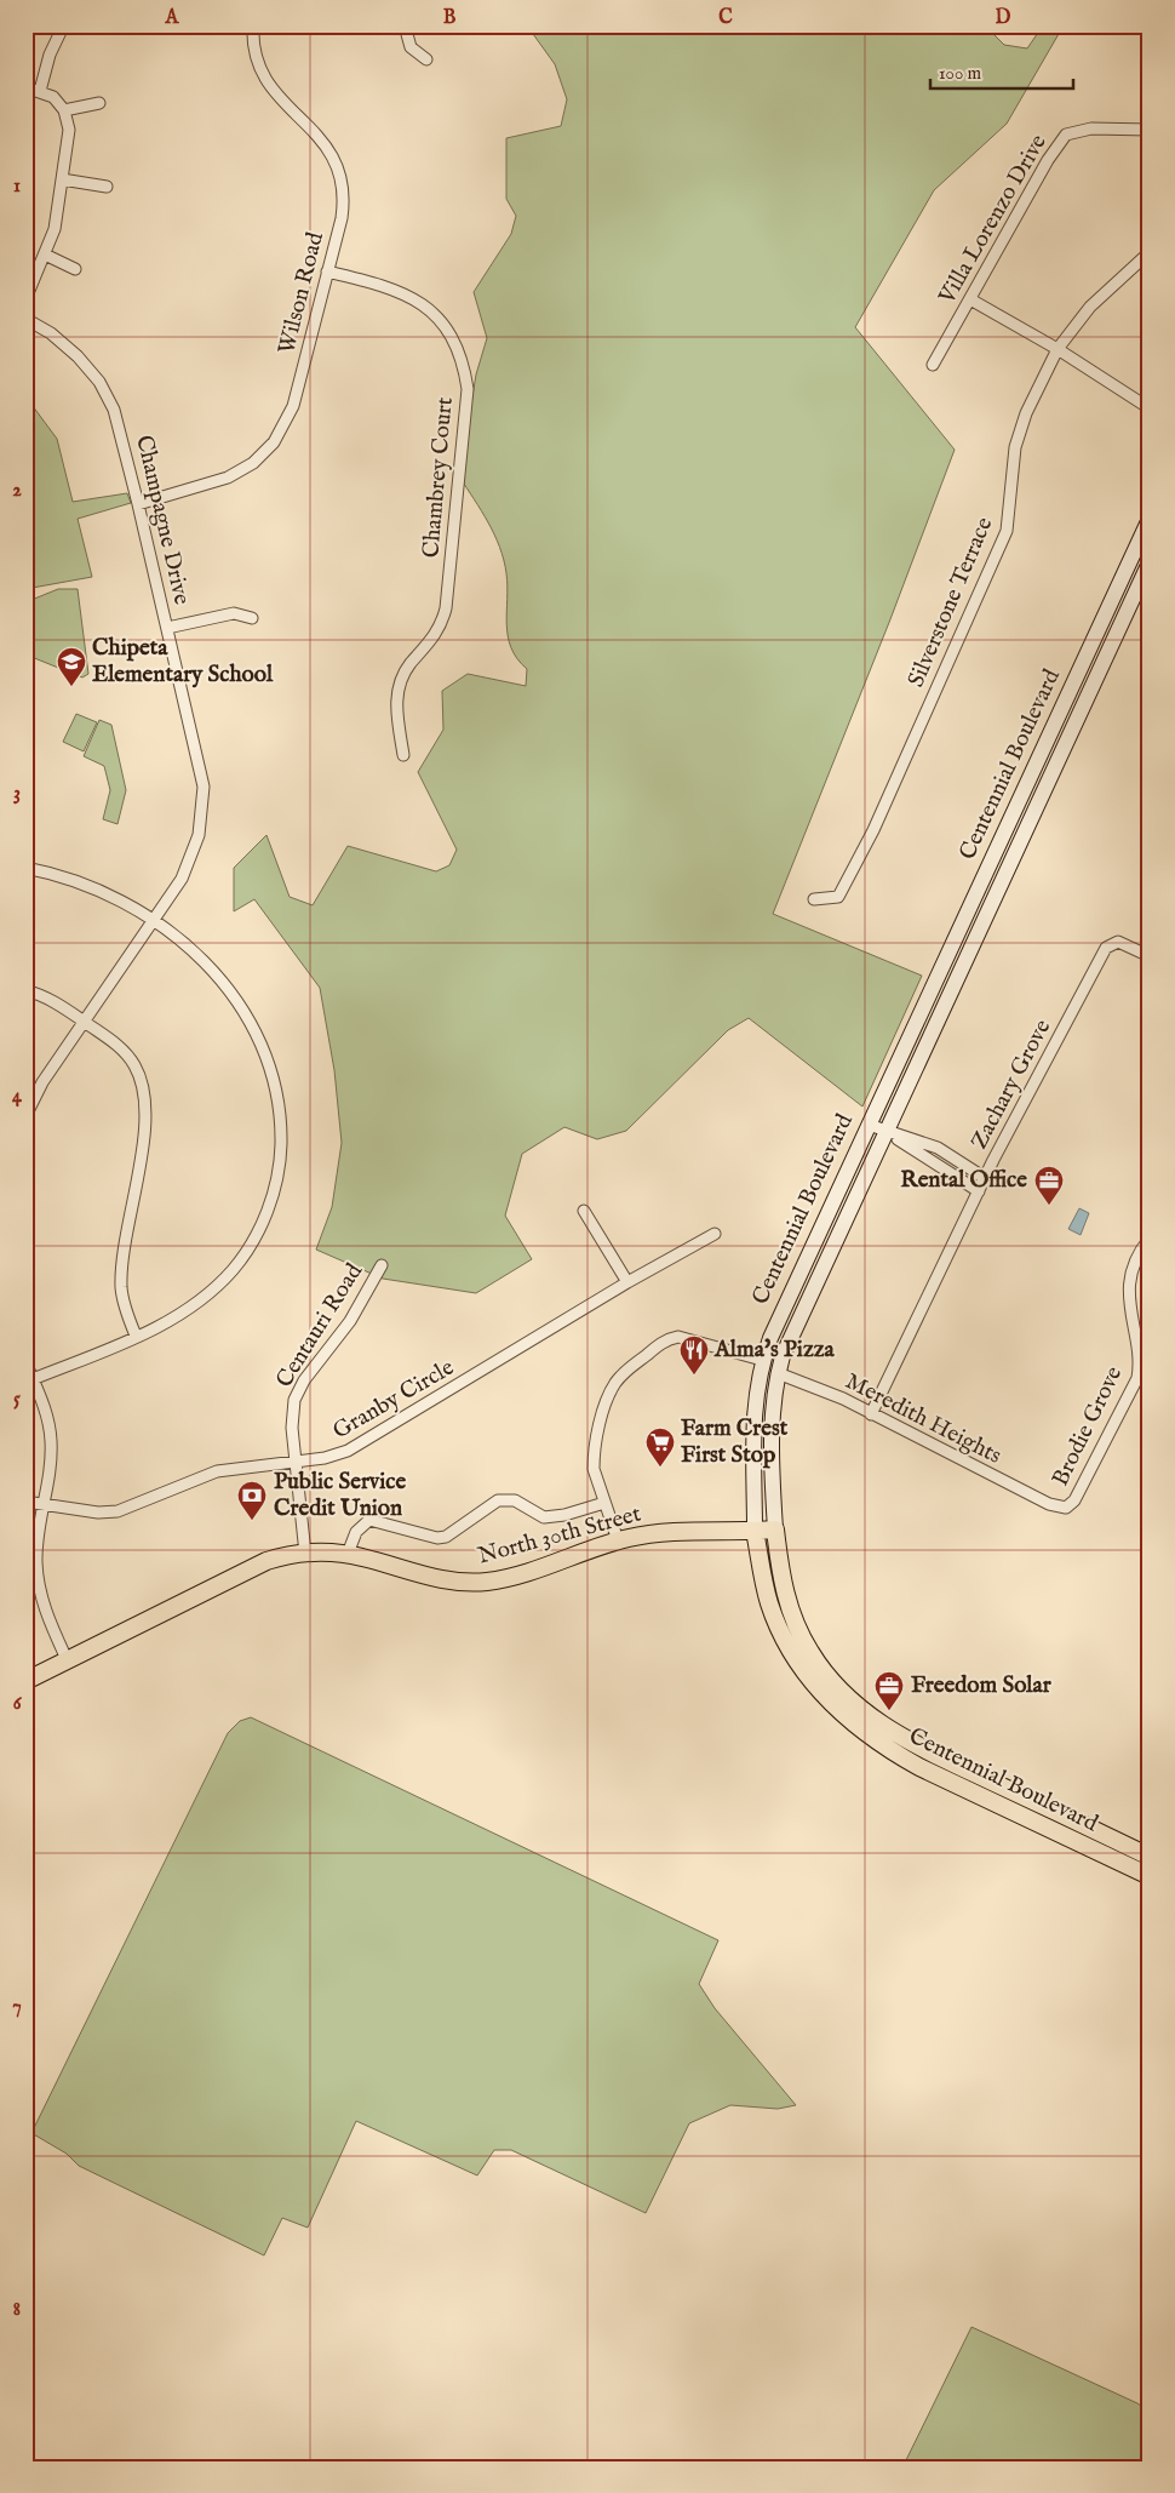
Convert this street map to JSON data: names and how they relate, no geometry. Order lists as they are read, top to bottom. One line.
{"streets":{"main road":["Centennial Boulevard","North 30th Street"],"street":["Villa Lorenzo Drive","Wilson Road","Chambrey Court","Champagne Drive","Silverstone Terrace","Zachary Grove","Centauri Road","Granby Circle","Meredith Heights","Brodie Grove"]},"crossings":[["Wilson Road","Chambrey Court"],["Wilson Road","Champagne Drive"],["Centennial Boulevard","Meredith Heights"],["Centennial Boulevard","North 30th Street"],["Zachary Grove","Meredith Heights"],["Centauri Road","Granby Circle"],["Centauri Road","North 30th Street"],["Meredith Heights","Brodie Grove"]],"places":{"school or university":["Chipeta Elementary School"],"office":["Rental Office","Freedom Solar"],"restaurant":["Alma's Pizza"],"supermarket":["Farm Crest First Stop"],"bank":["Public Service Credit Union"]},"scale_bar":"100 m","grid":{"columns":["A","B","C","D"],"rows":["1","2","3","4","5","6","7","8"]}}
